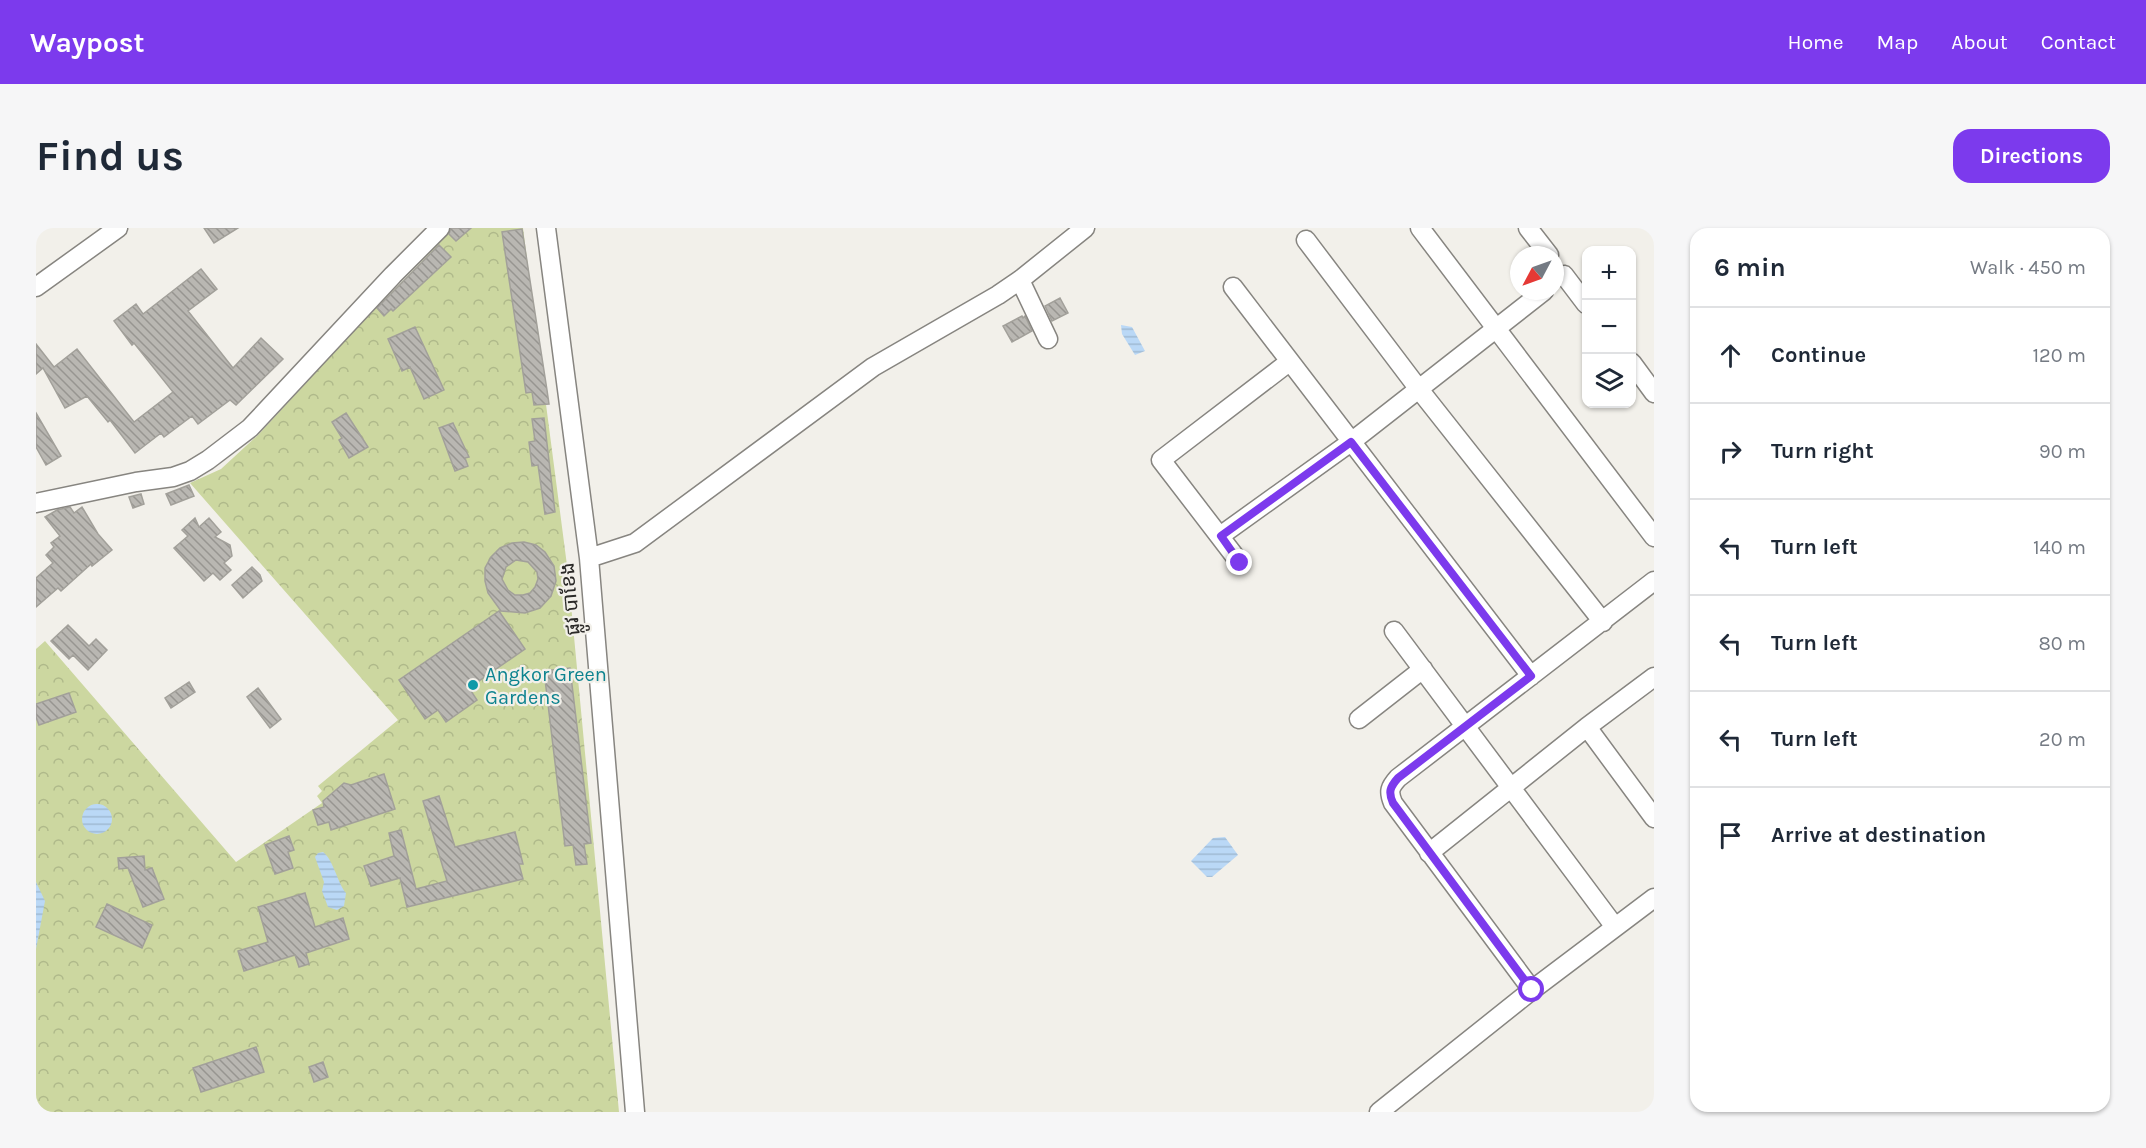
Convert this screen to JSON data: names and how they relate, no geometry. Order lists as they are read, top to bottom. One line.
{"streets":{"street":["ផ្លូវ បាខែង"]},"places":["Angkor Green Gardens"],"north":"bottom left","page":{"header":"Waypost","nav":["Home","Map","About","Contact"],"buttons":"Directions","title":"Find us","heading":["6 min","Walk · 450 m"],"map_buttons":["+","−"],"list":[["Continue","120 m"],["Turn right","90 m"],["Turn left","140 m"],["Turn left","80 m"],["Turn left","20 m"],"Arrive at destination"]}}
